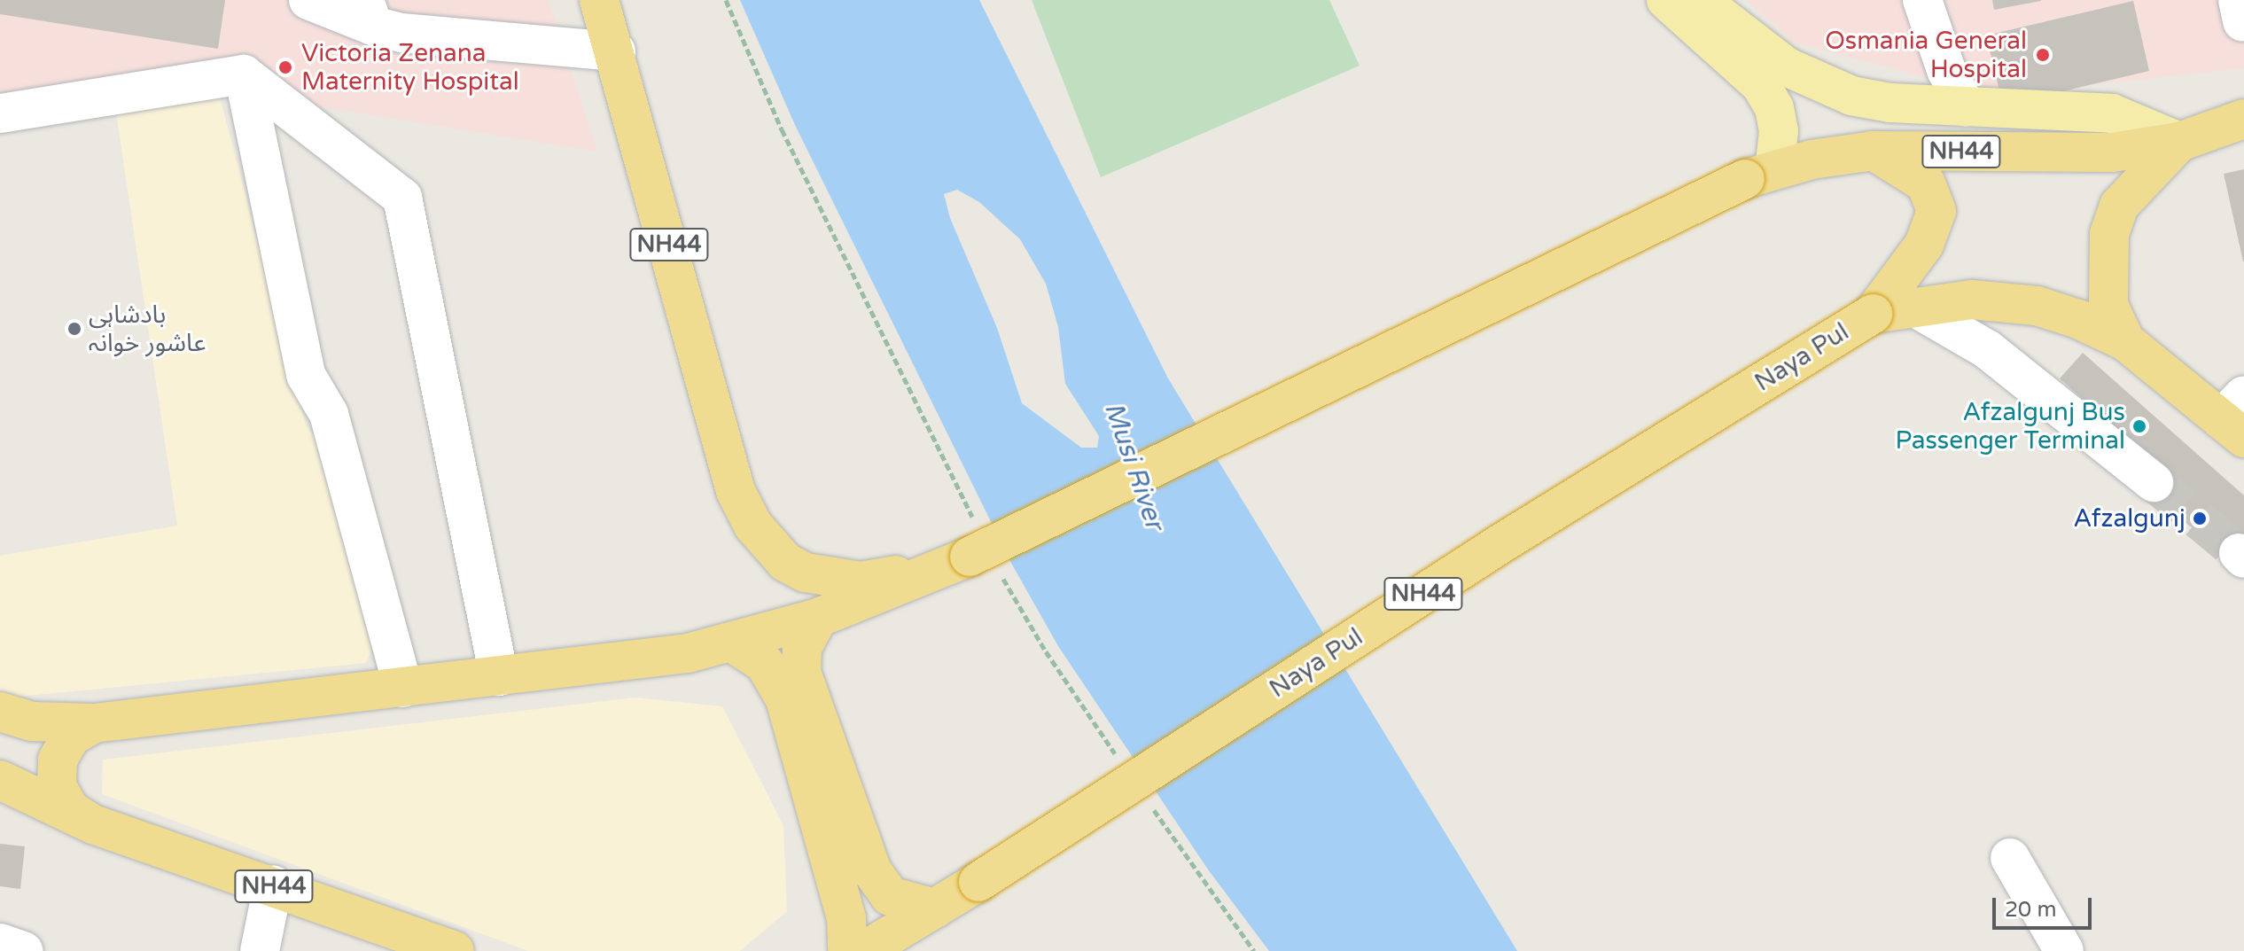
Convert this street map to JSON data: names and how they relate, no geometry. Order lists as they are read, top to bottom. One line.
{"streets":{"highway":["NH44","Naya Pul"]},"crossings":[["NH44","Naya Pul"]],"water":["Musi River"],"places":["Osmania General Hospital","Victoria Zenana Maternity Hospital","بادشاہی عاشور خوانہ","Afzalgunj Bus Passenger Terminal","Afzalgunj"],"scale_bar":"20 m"}
